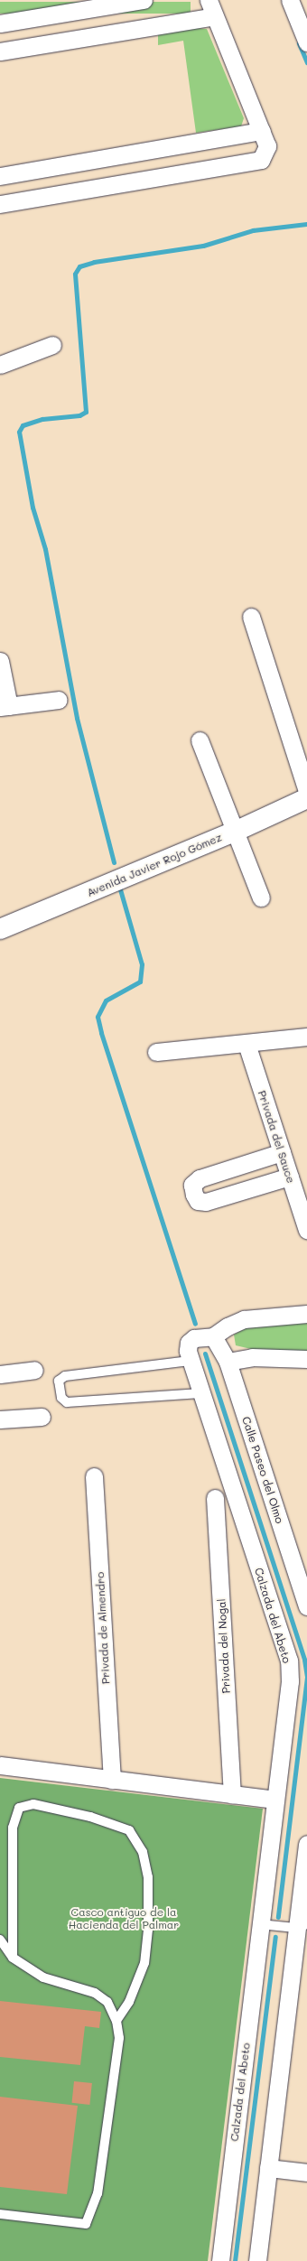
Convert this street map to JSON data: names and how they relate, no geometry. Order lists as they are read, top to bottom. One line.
{"streets":{"street":["Avenida Javier Rojo Gómez","Privada del Sauce","Calle Paseo del Olmo","Calzada del Abeto","Privada de Almendro","Privada del Nogal"]},"crossings":[["Calle Paseo del Olmo","Calzada del Abeto"]],"parks":["Casco antiguo de la Hacienda del Palmar"]}
